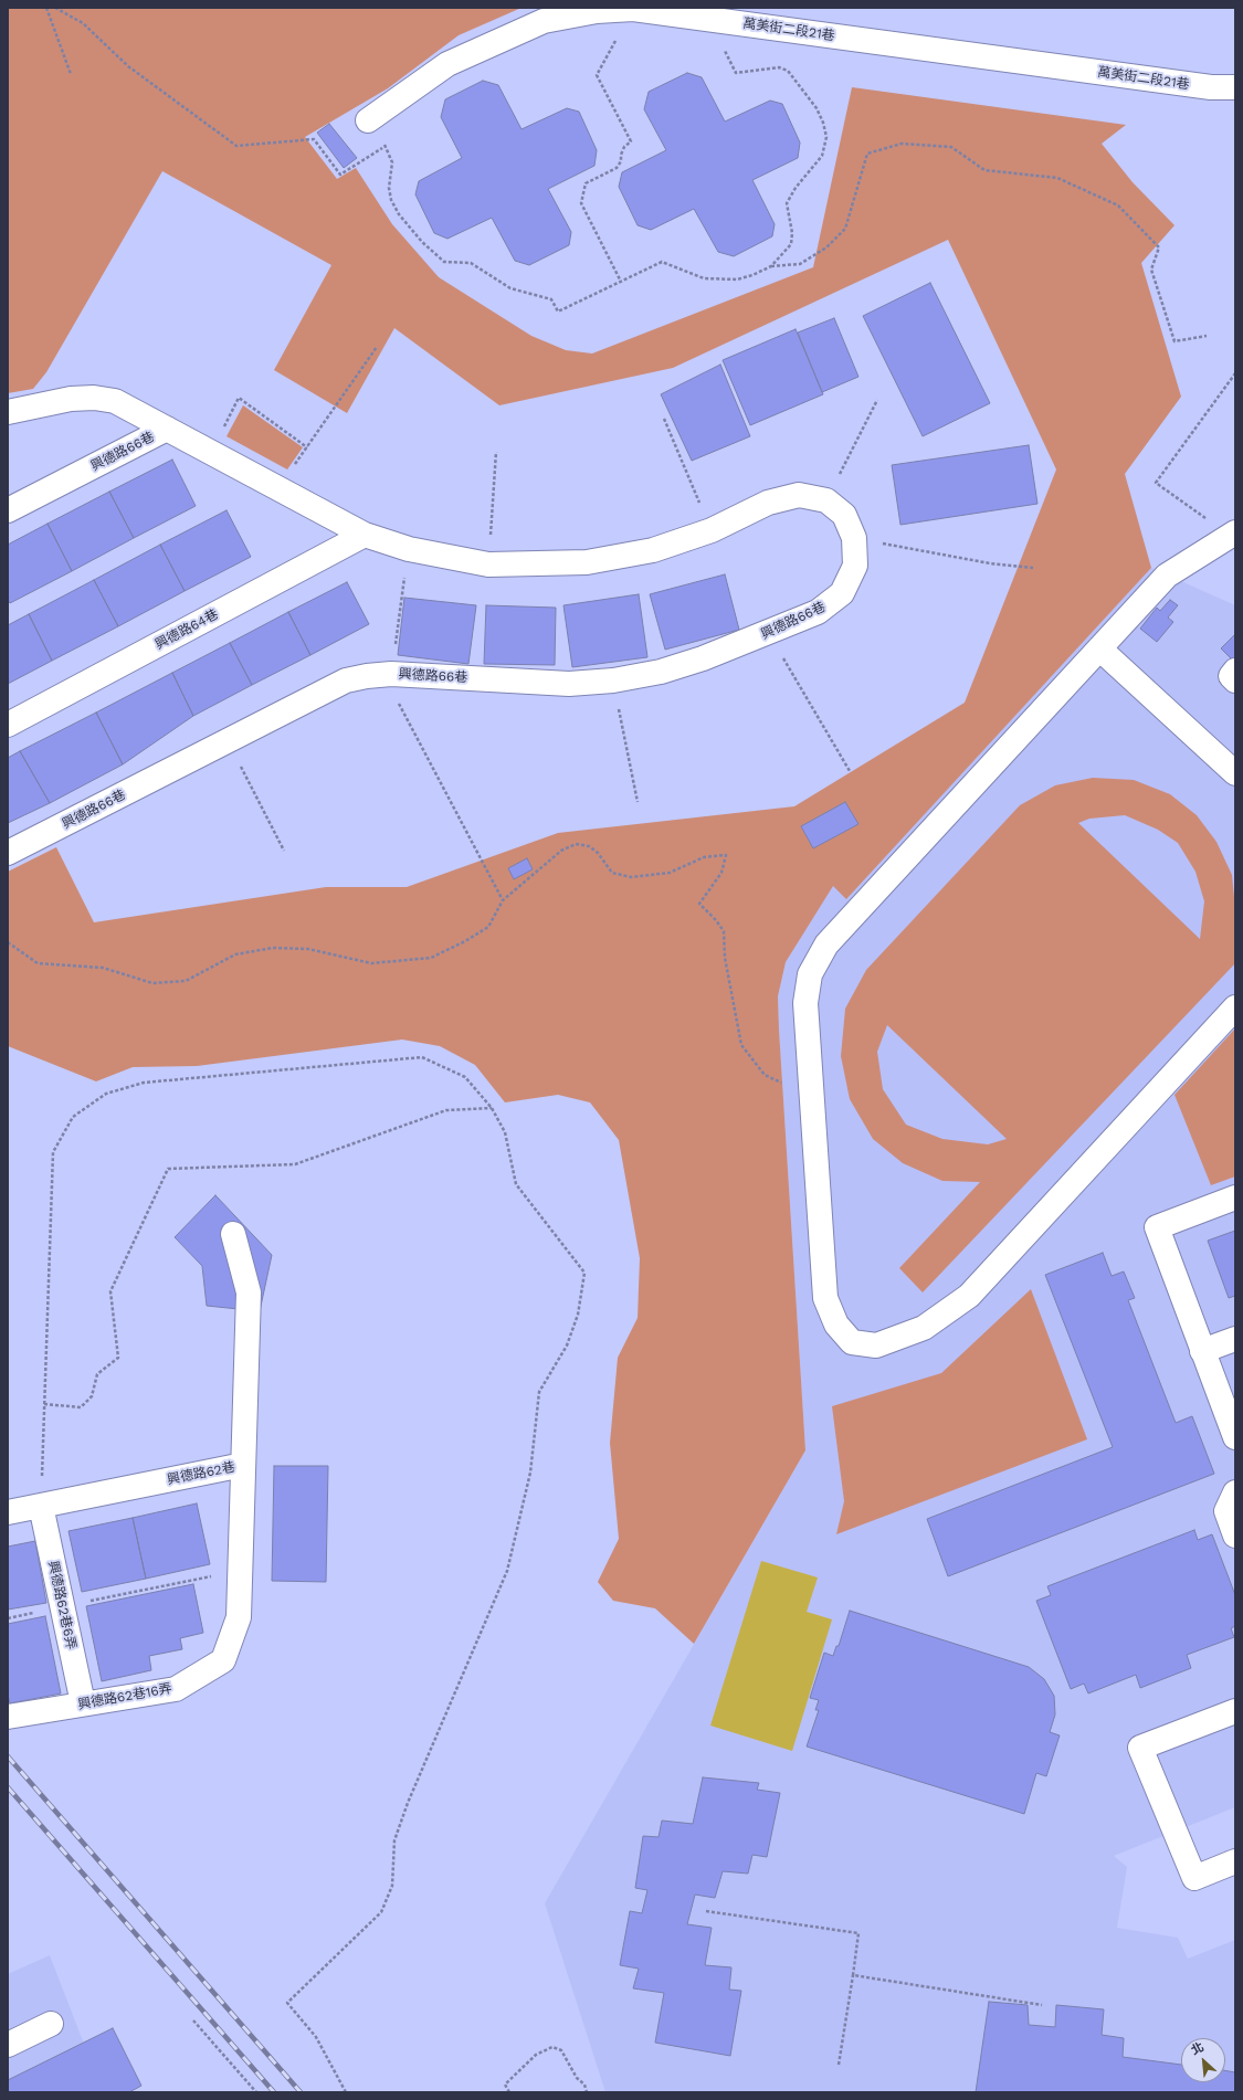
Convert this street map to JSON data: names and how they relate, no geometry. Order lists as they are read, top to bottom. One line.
{"streets":{"street":["萬美街二段21巷","興德路66巷","興德路64巷","興德路62巷","興德路62巷6弄","興德路62巷16弄"]},"crossings":[["興德路66巷","興德路64巷"],["興德路62巷","興德路62巷6弄"],["興德路62巷","興德路62巷16弄"],["興德路62巷6弄","興德路62巷16弄"]],"north":"top left"}
